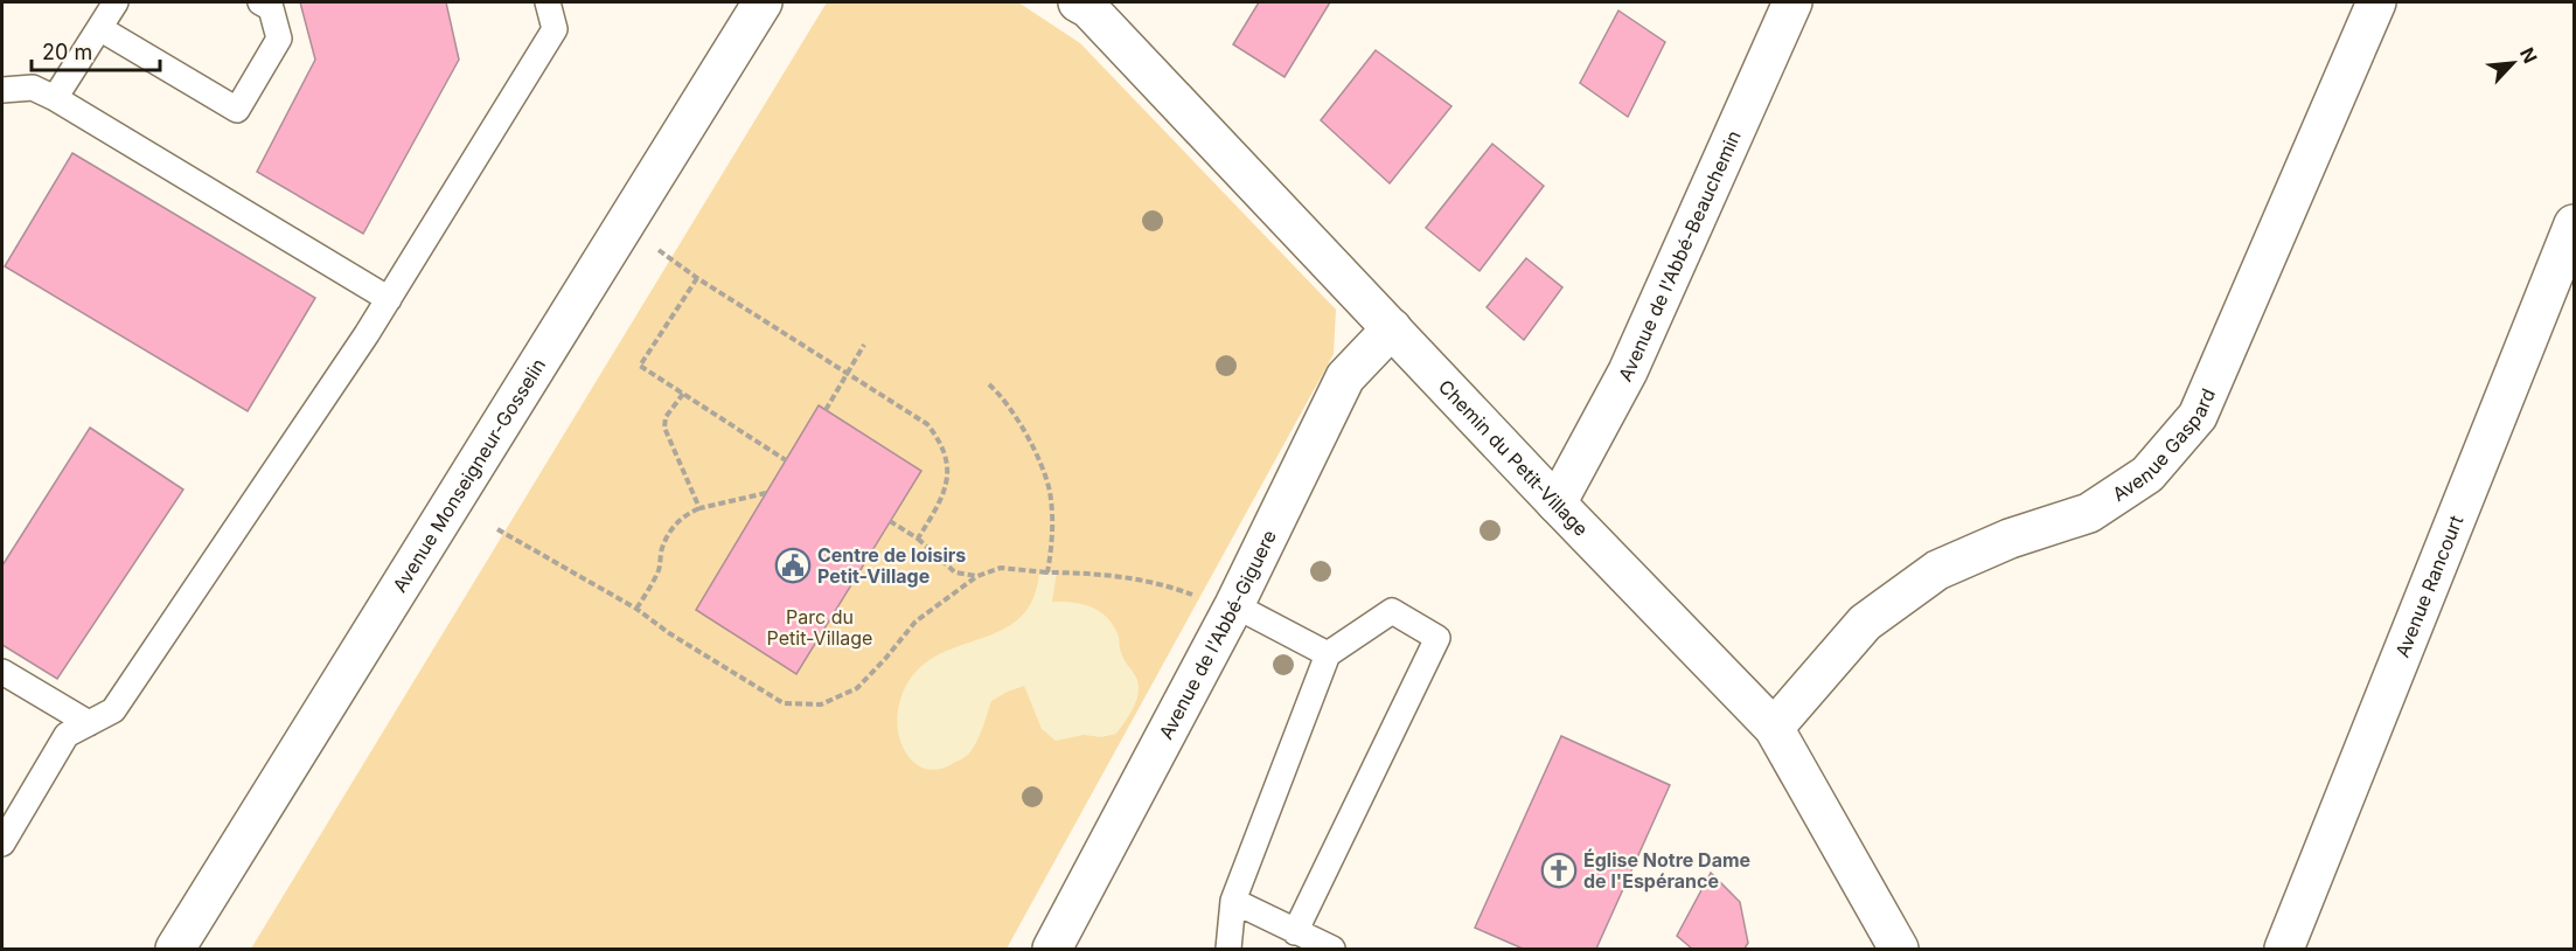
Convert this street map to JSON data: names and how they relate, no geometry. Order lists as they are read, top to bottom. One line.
{"streets":{"street":["Avenue de l'Abbé-Beauchemin","Avenue Gaspard","Chemin du Petit-Village","Avenue Monseigneur-Gosselin","Avenue Rancourt","Avenue de l'Abbé-Giguere"]},"crossings":[["Avenue de l'Abbé-Beauchemin","Chemin du Petit-Village"],["Avenue Gaspard","Chemin du Petit-Village"],["Chemin du Petit-Village","Avenue de l'Abbé-Giguere"]],"parks":["Parc du Petit-Village"],"places":{"public building":["Centre de loisirs Petit-Village"],"church":["Église Notre Dame de l'Espérance"]},"scale_bar":"20 m","north":"top right"}
